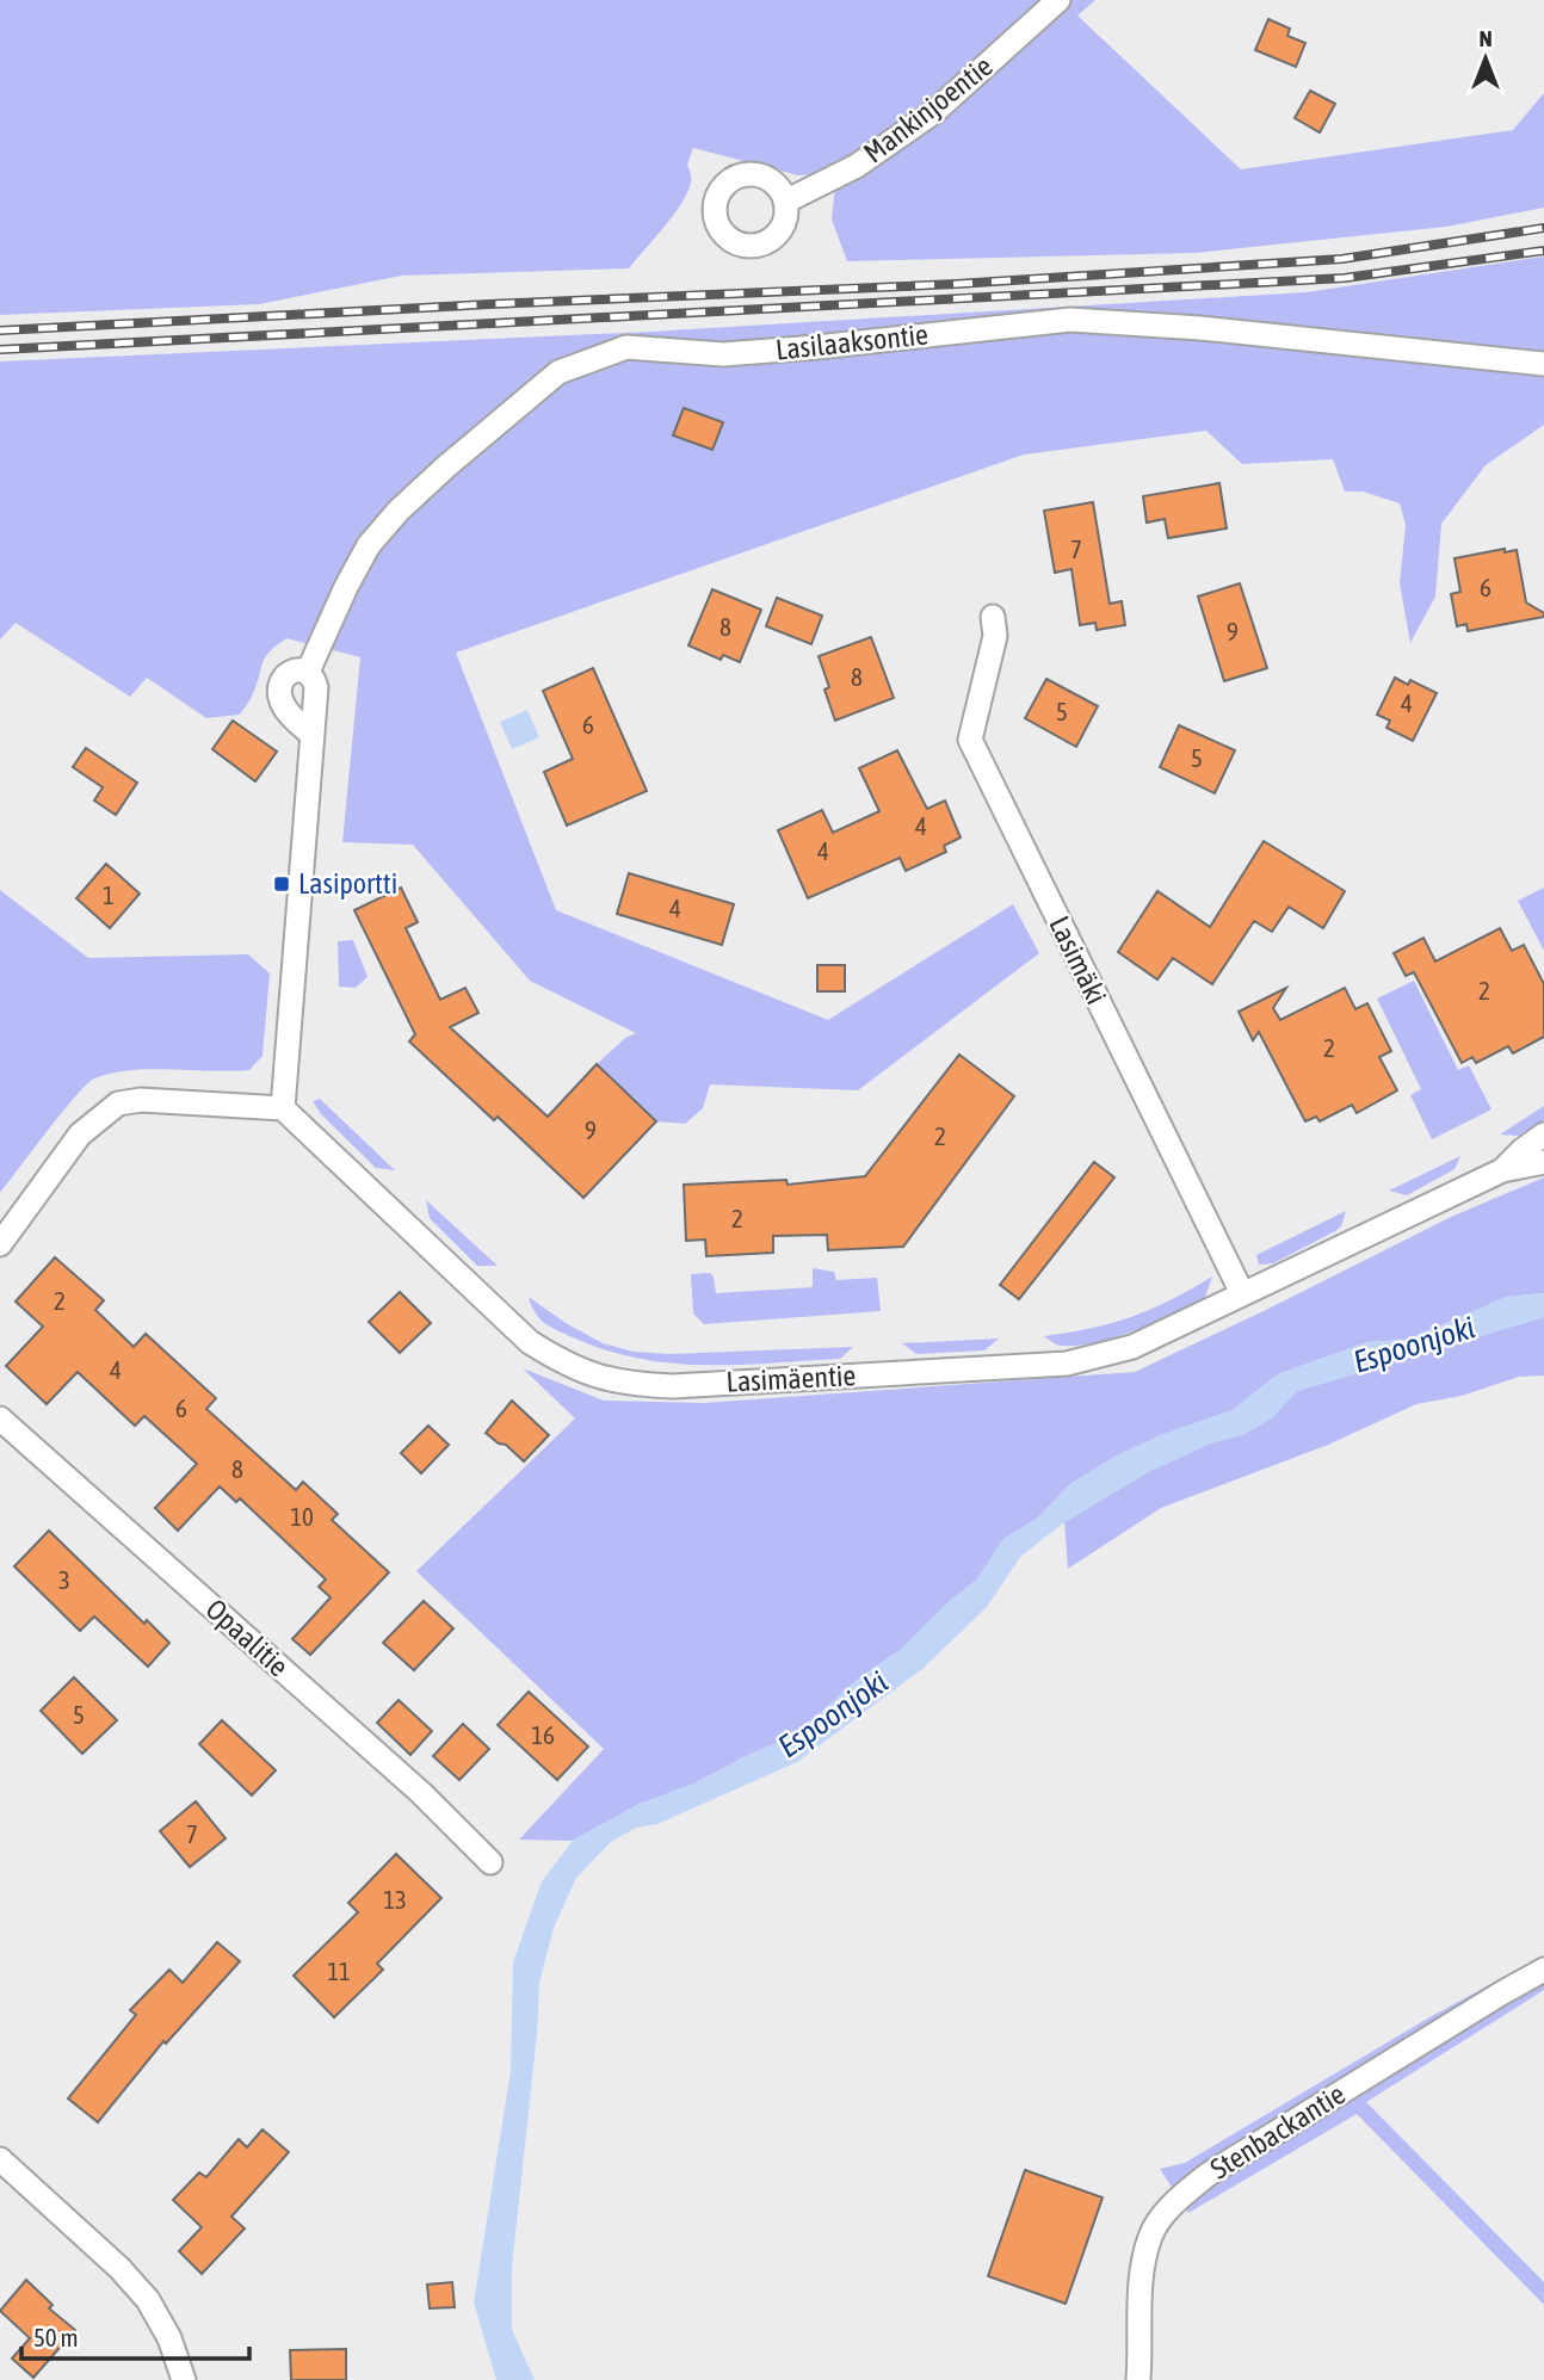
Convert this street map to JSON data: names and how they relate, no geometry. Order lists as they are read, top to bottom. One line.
{"streets":{"street":["Mankinjoentie","Lasilaaksontie","Lasimäki","Lasimäentie","Opaalitie","Stenbackantie"]},"crossings":[["Lasimäki","Lasimäentie"]],"water":["Espoonjoki"],"places":{"transit":["Lasiportti"]},"house_numbers":["7","6","8","9","8","4","5","6","5","4","4","1","4","2","2","9","2","2","2","4","6","8","10","3","5","16","7","13","11"],"scale_bar":"50 m","north":"top"}
